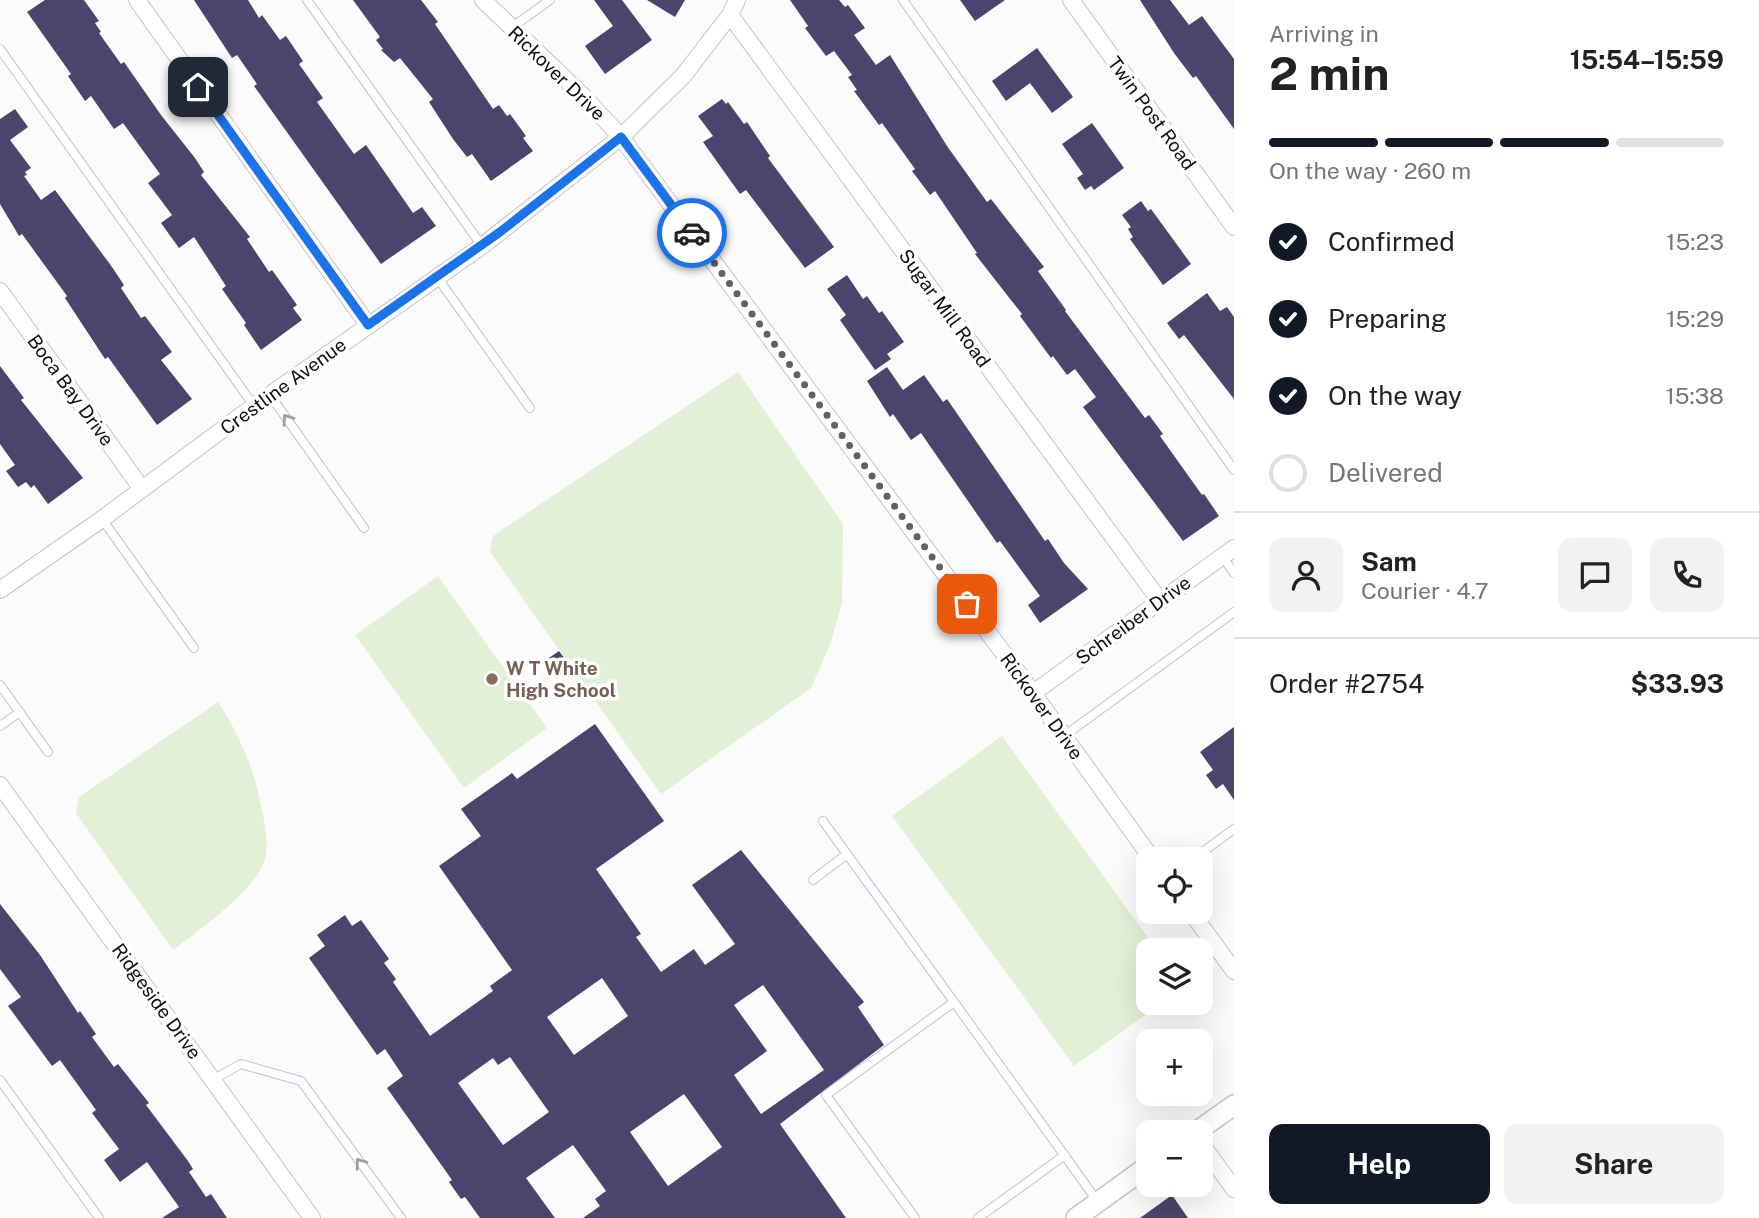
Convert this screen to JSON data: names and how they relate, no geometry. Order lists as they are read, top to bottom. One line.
{"streets":{"street":["Rickover Drive","Twin Post Road","Sugar Mill Road","Crestline Avenue","Boca Bay Drive","Schreiber Drive","Ridgeside Drive"]},"crossings":[["Rickover Drive","Crestline Avenue"],["Rickover Drive","Schreiber Drive"],["Sugar Mill Road","Crestline Avenue"],["Sugar Mill Road","Schreiber Drive"],["Crestline Avenue","Boca Bay Drive"]],"places":["W T White High School"],"page":{"heading":["2 min","Arriving in","15:54–15:59"],"panel":["Sam","Courier · 4.7","Order #2754","$33.93"],"bar":"On the way · 260 m","list":[["Confirmed","15:23"],["Preparing","15:29"],["On the way","15:38"],"Delivered"],"map_buttons":["+","−"],"buttons":["Help","Share"]}}
